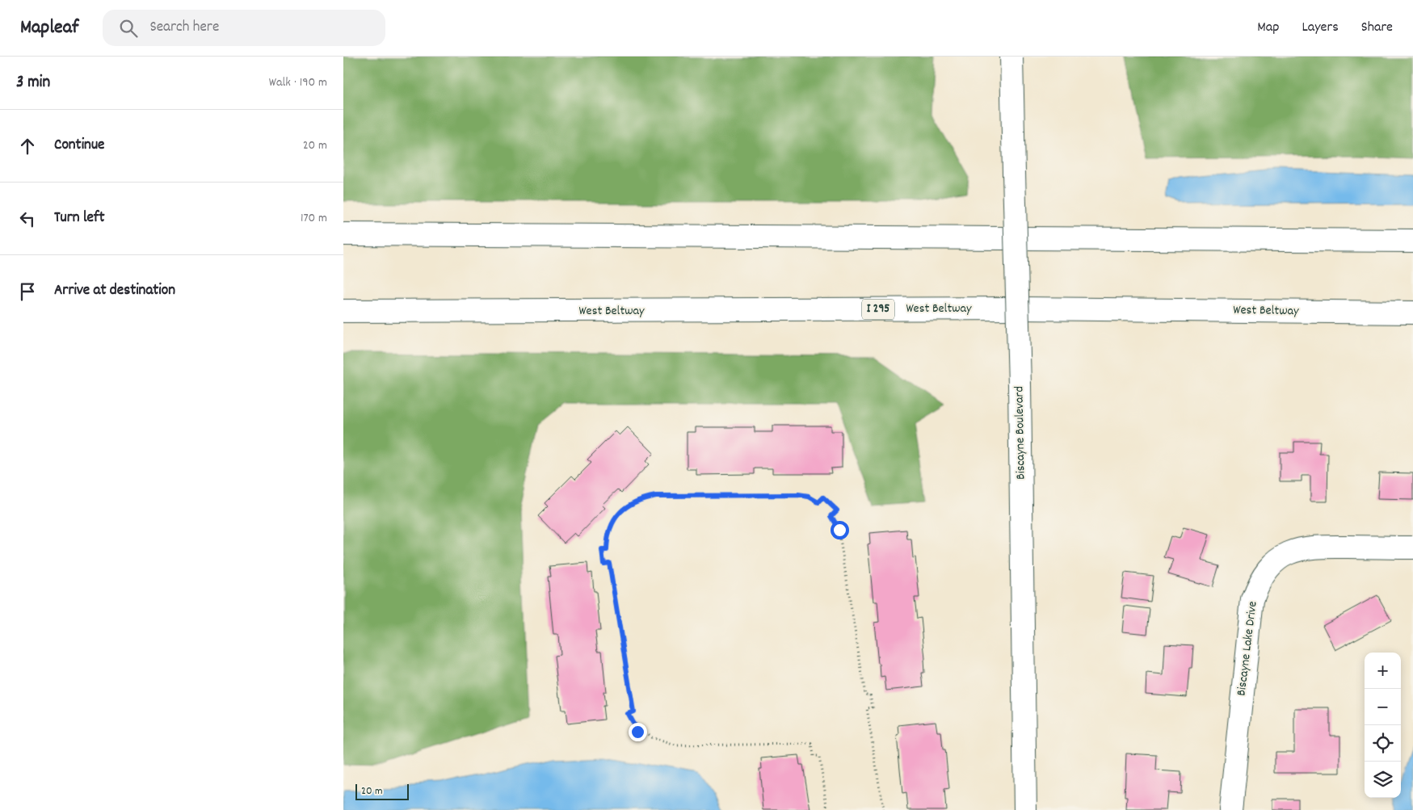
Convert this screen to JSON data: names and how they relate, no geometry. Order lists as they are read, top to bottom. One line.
{"streets":{"main road":["West Beltway","I 295","Biscayne Boulevard","Biscayne Lake Drive"]},"scale_bar":"20 m","page":{"header":"Mapleaf","search":"Search here","nav":["Map","Layers","Share"],"heading":["3 min","Walk · 190 m"],"list":[["Continue","20 m"],["Turn left","170 m"],"Arrive at destination"],"map_buttons":["+","−"],"scale":"20 m"}}
